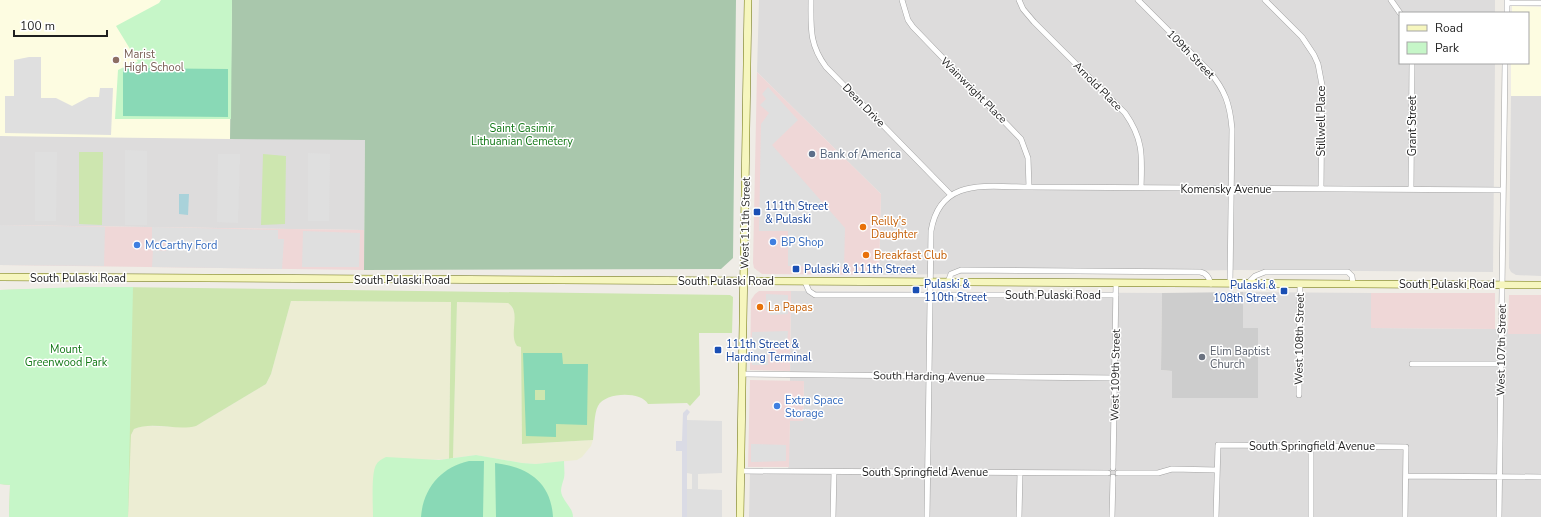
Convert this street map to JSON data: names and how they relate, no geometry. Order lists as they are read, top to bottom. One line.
{"streets":{"main road":["West 111th Street","South Pulaski Road"],"street":["109th Street","Arnold Place","Wainwright Place","Dean Drive","Stillwell Place","Grant Street","Komensky Avenue","West 108th Street","West 107th Street","West 109th Street","South Harding Avenue","South Springfield Avenue"]},"crossings":[["109th Street","Komensky Avenue"],["109th Street","South Pulaski Road"],["Arnold Place","Komensky Avenue"],["Wainwright Place","Komensky Avenue"],["Dean Drive","Komensky Avenue"],["Stillwell Place","Komensky Avenue"],["Grant Street","Komensky Avenue"],["Komensky Avenue","West 107th Street"],["West 111th Street","South Pulaski Road"],["West 111th Street","South Harding Avenue"],["West 111th Street","South Springfield Avenue"],["South Pulaski Road","West 108th Street"],["South Pulaski Road","West 107th Street"],["South Pulaski Road","West 109th Street"],["West 109th Street","South Harding Avenue"],["West 109th Street","South Springfield Avenue"]],"parks":["Saint Casimir Lithuanian Cemetery","Mount Greenwood Park"],"places":{"other":["Marist High School","Bank of America","Reilly's Daughter","BP Shop","McCarthy Ford","Breakfast Club","La Papas","Elim Baptist Church","Extra Space Storage"],"transit":["111th Street & Pulaski","Pulaski & 111th Street","Pulaski & 110th Street","Pulaski & 108th Street","111th Street & Harding Terminal"]},"legend":["Road","Park"],"scale_bar":"100 m"}
